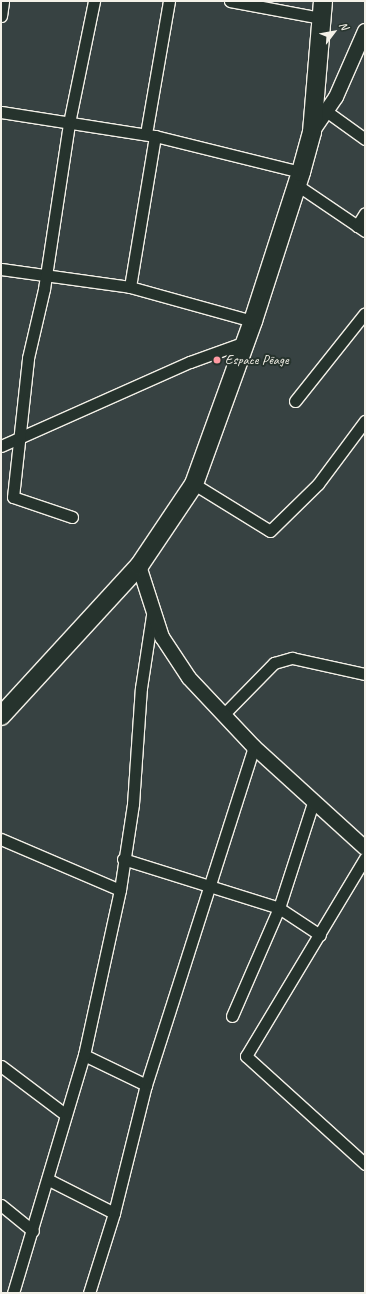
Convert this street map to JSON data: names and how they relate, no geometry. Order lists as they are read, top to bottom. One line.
{"places":["Espace Pëage"],"north":"top right"}
